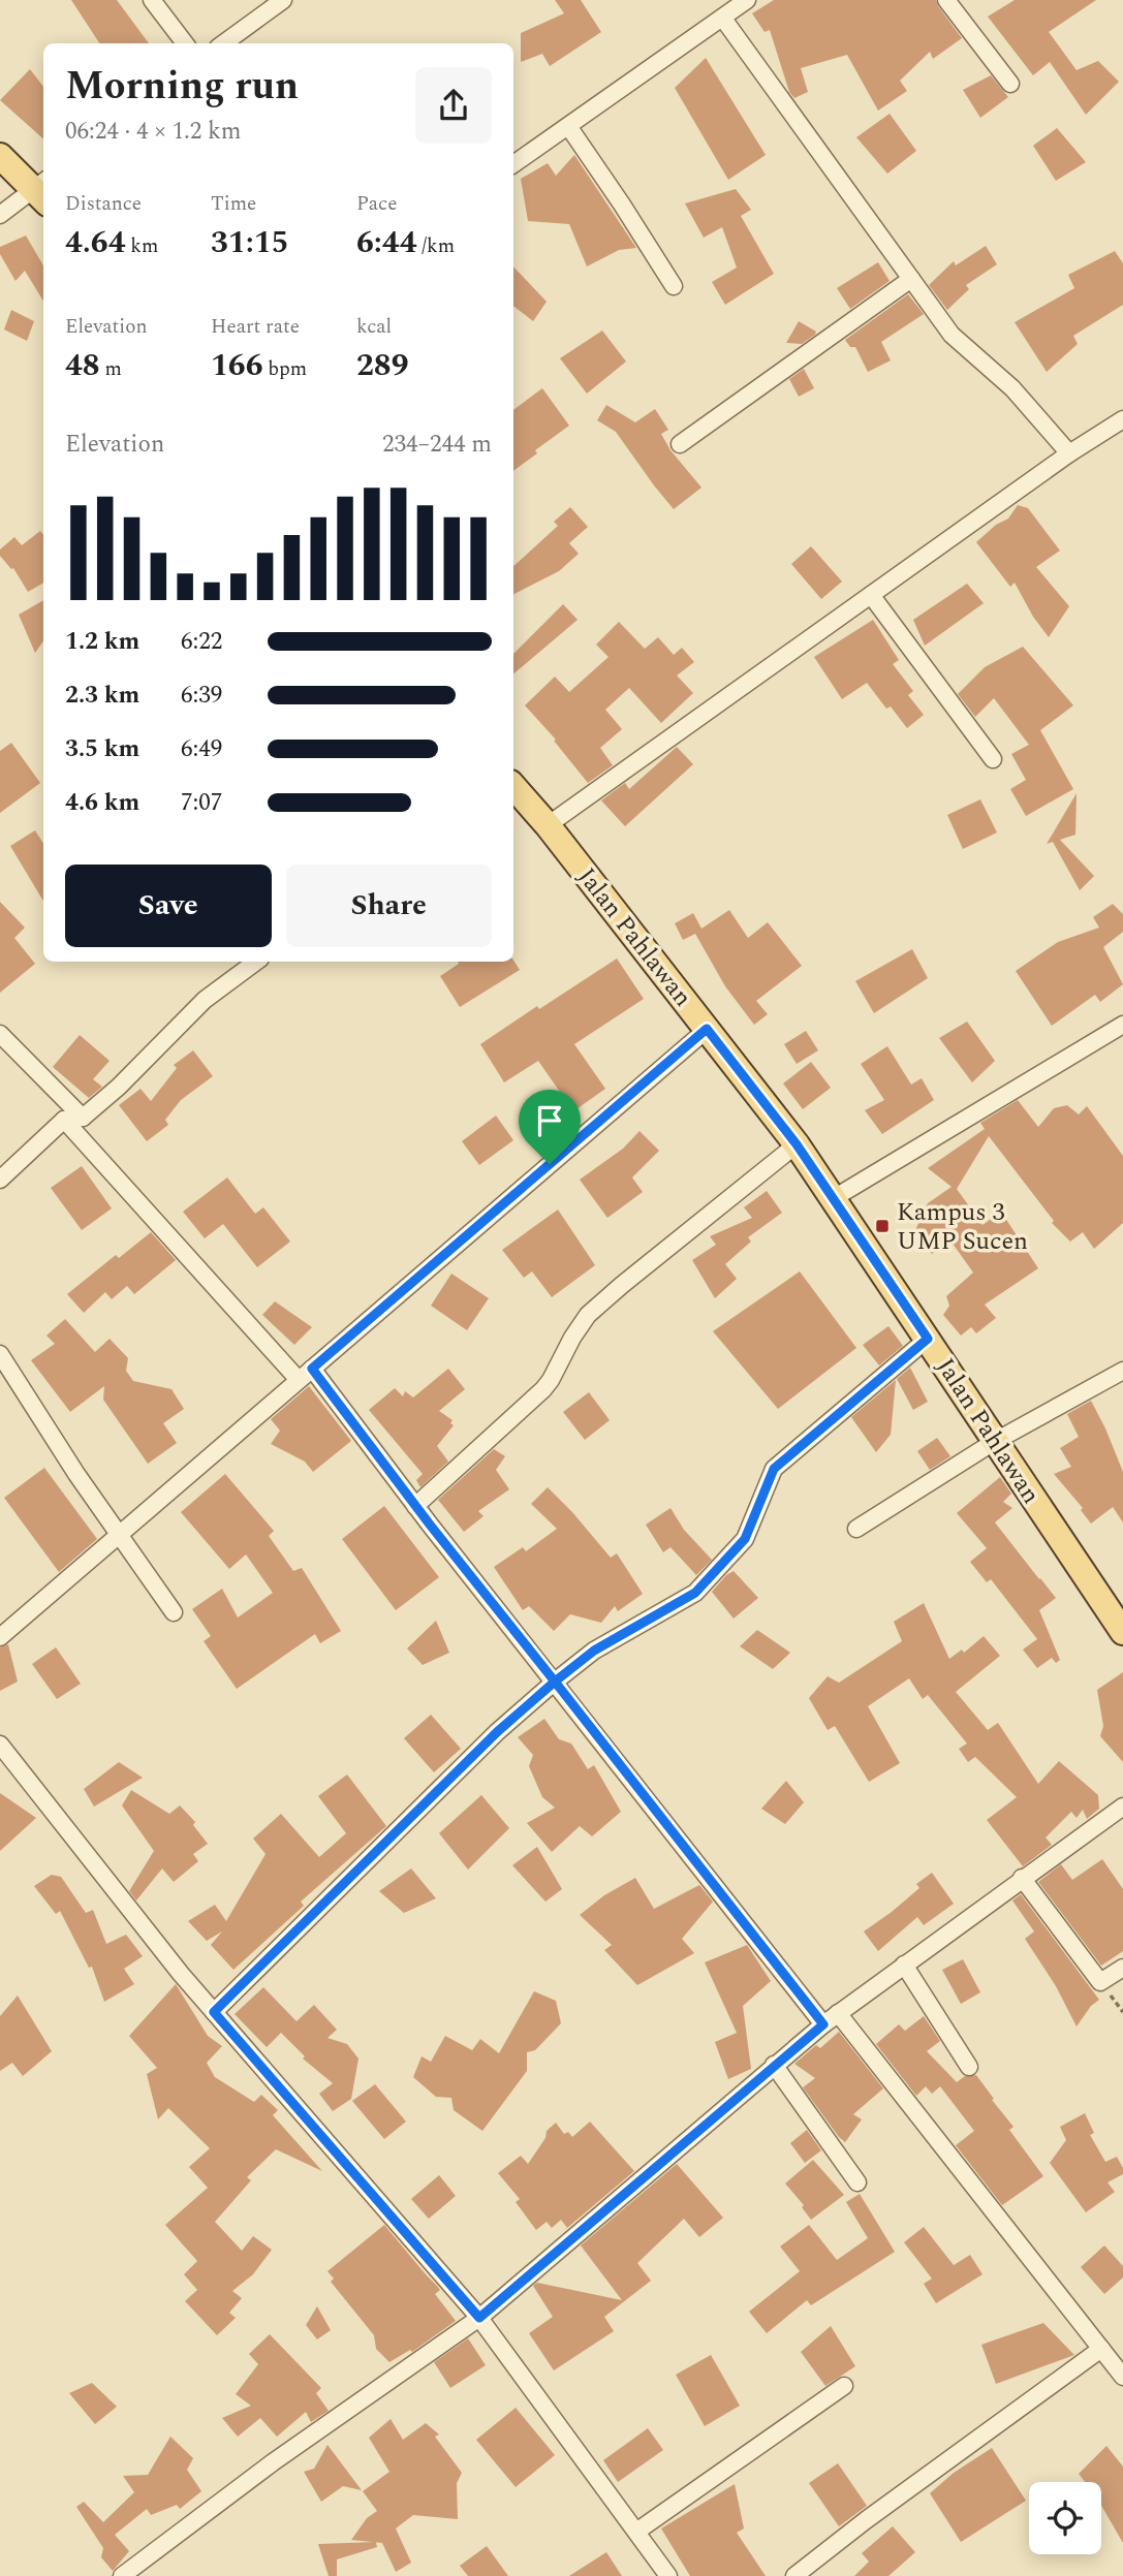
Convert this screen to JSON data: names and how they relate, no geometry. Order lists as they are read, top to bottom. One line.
{"streets":{"main road":["Jalan Pahlawan"]},"places":{"transit":["Kampus 3 UMP Sucen"]},"page":{"heading":["Morning run","06:24 · 4 × 1.2 km"],"stats":[["Distance","4.64 km"],["Time","31:15"],["Pace","6:44 /km"],["Elevation","48 m"],["Heart rate","166 bpm"],["kcal","289"]],"chart":["Elevation","234–244 m"],"list":[{"name":"1.2 km","note":"6:22"},{"name":"2.3 km","note":"6:39"},{"name":"3.5 km","note":"6:49"},{"name":"4.6 km","note":"7:07"}],"buttons":["Save","Share"]}}
